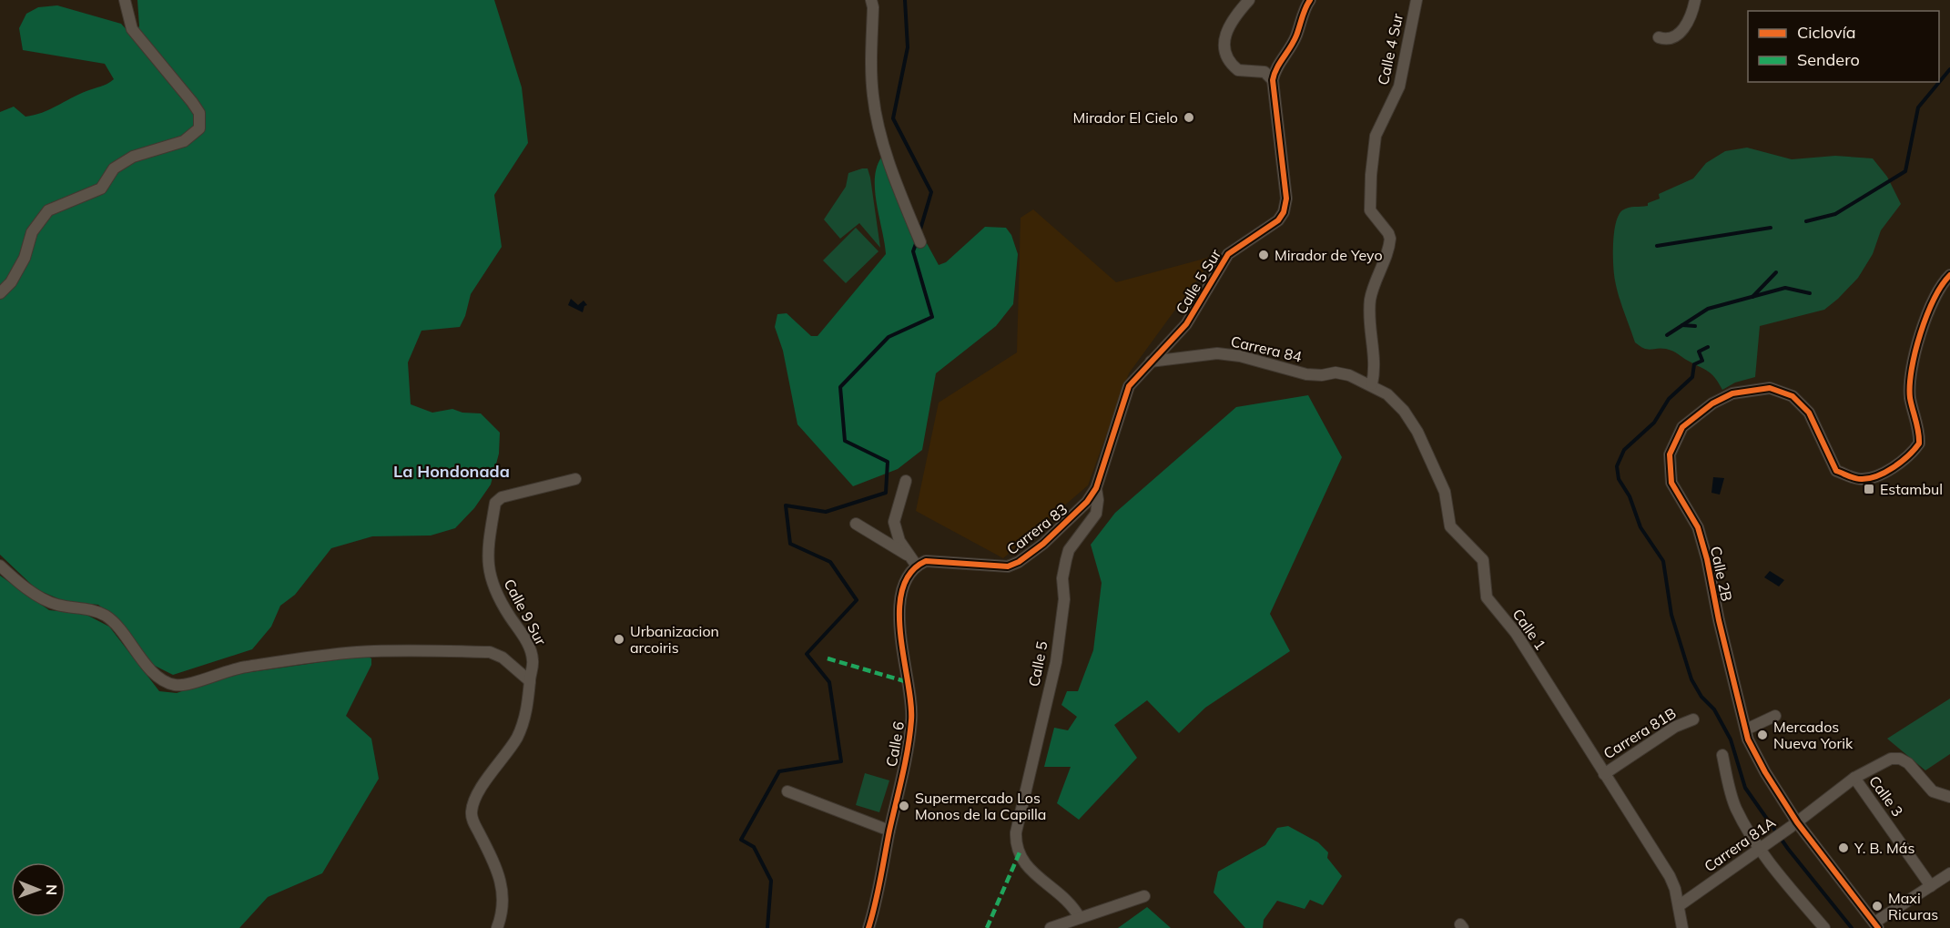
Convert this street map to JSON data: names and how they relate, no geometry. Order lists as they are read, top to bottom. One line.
{"streets":{"street":["Calle 4 Sur","Calle 5 Sur","Carrera 84","Carrera 83","Calle 2B","Calle 9 Sur","Calle 1","Calle 5","Carrera 81B","Calle 6","Calle 3","Carrera 81A"]},"crossings":[["Calle 4 Sur","Calle 1"],["Calle 5 Sur","Carrera 84"],["Calle 5 Sur","Carrera 83"],["Calle 5 Sur","Calle 5"],["Carrera 84","Calle 1"],["Carrera 83","Calle 5"],["Carrera 83","Calle 6"],["Calle 2B","Carrera 81A"],["Calle 1","Carrera 81B"],["Calle 1","Carrera 81A"],["Calle 3","Carrera 81A"]],"districts":["La Hondonada"],"places":{"other":["Mirador El Cielo","Mirador de Yeyo","Urbanizacion arcoiris","Mercados Nueva Yorik","Supermercado Los Monos de la Capilla","Y. B. Más","Maxi Ricuras"],"transit":["Estambul"]},"legend":["Ciclovía","Sendero"],"north":"right"}
